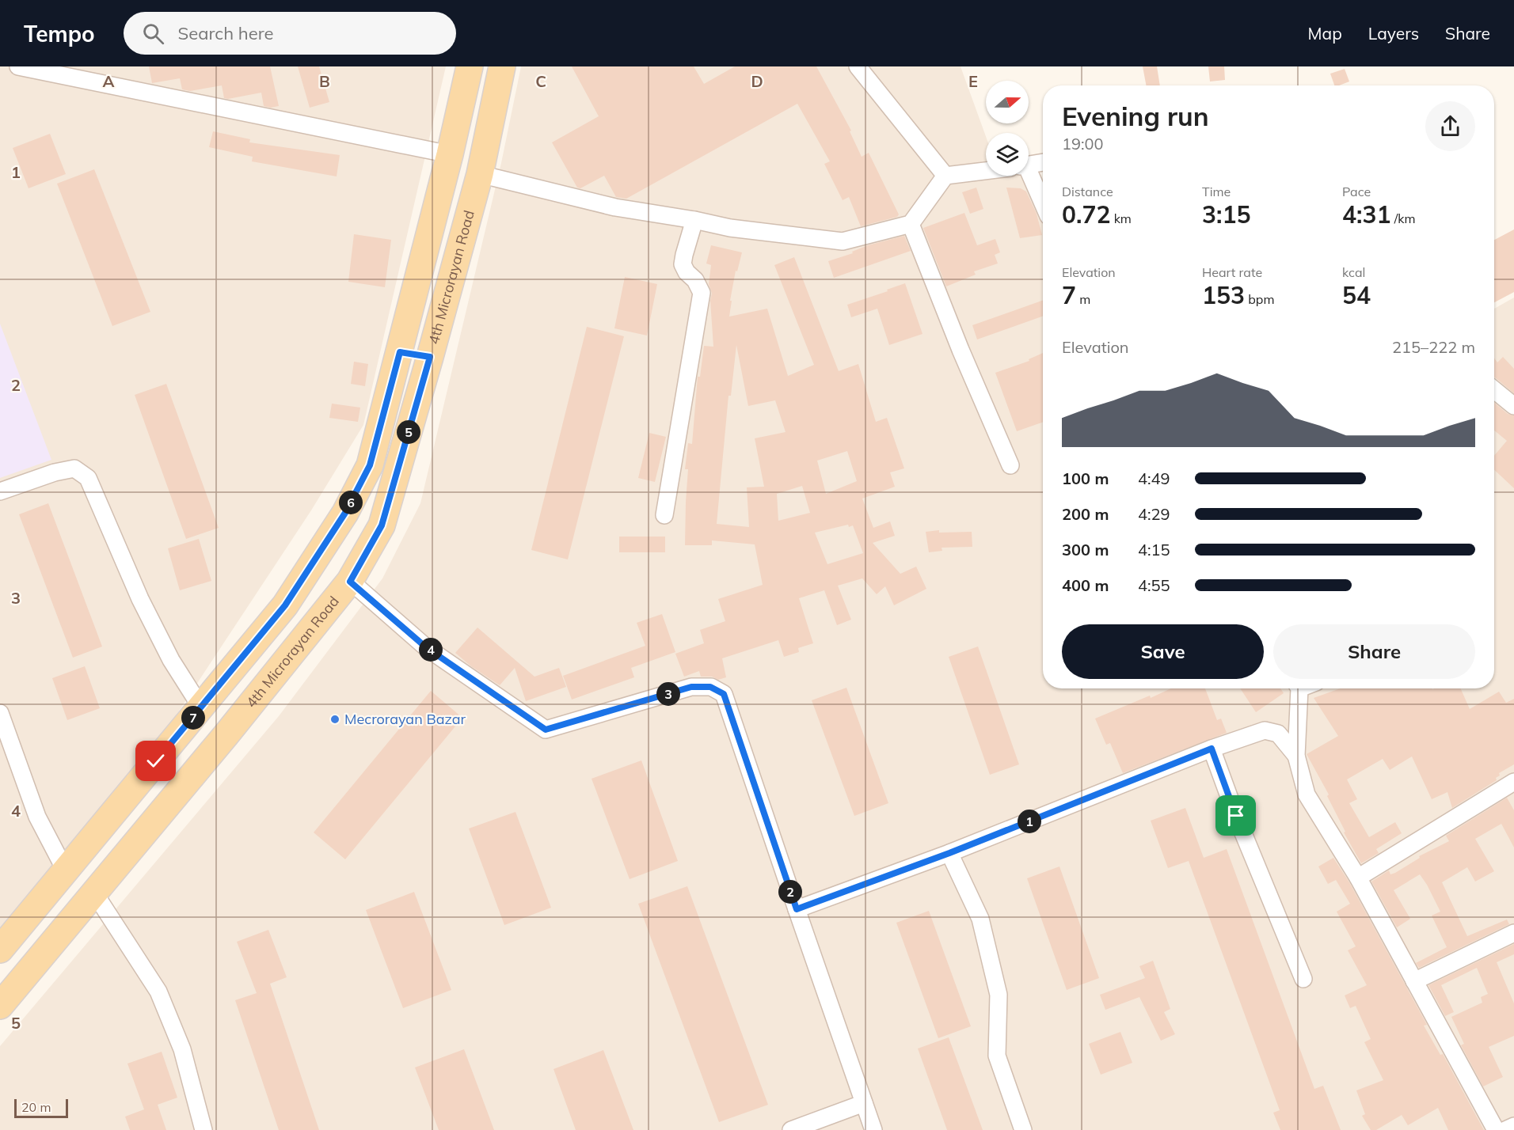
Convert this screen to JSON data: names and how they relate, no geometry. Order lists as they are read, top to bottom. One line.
{"streets":{"main road":["4th Microrayan Road"]},"places":["Mecrorayan Bazar"],"scale_bar":"20 m","north":"right","page":{"header":"Tempo","search":"Search here","nav":["Map","Layers","Share"],"heading":["Evening run","19:00"],"stats":[["Distance","0.72 km"],["Time","3:15"],["Pace","4:31 /km"],["Elevation","7 m"],["Heart rate","153 bpm"],["kcal","54"]],"chart":["Elevation","215–222 m"],"pins":["5","6","4","3","7","1","2"],"list":[{"name":"100 m","note":"4:49"},{"name":"200 m","note":"4:29"},{"name":"300 m","note":"4:15"},{"name":"400 m","note":"4:55"}],"buttons":["Save","Share"],"scale":"20 m"},"grid":{"columns":["A","B","C","D","E"],"rows":["1","2","3","4","5"]}}
